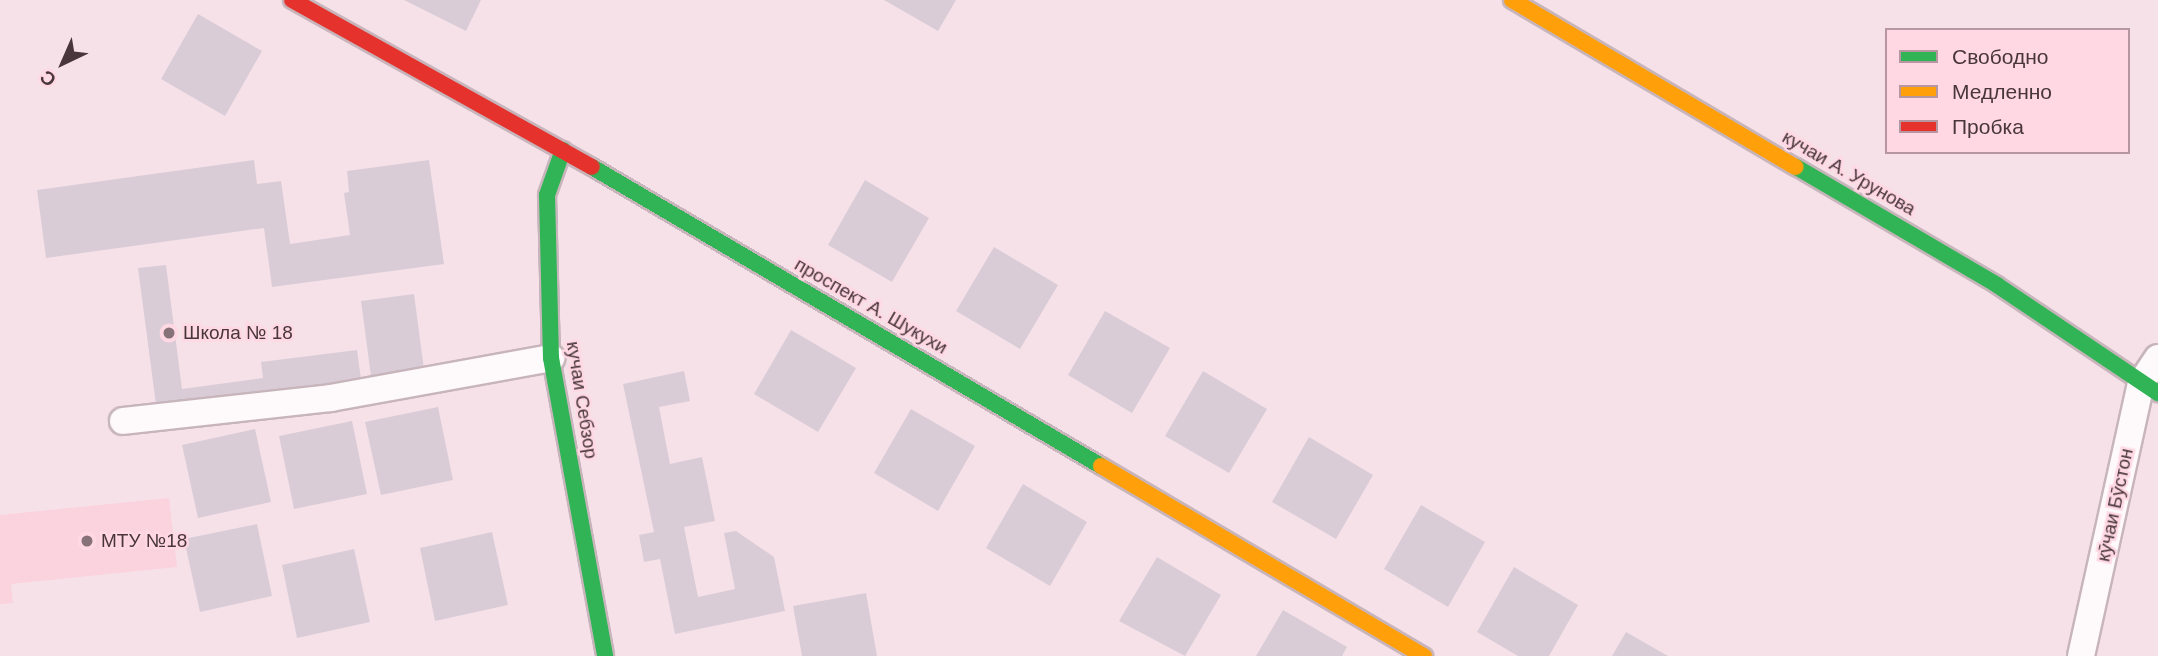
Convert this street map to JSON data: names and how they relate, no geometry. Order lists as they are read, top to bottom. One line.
{"streets":{"main road":["кучаи А. Урунова","проспект А. Шукухи","кучаи Себзор"],"street":["кӯчаи Бӯстон"]},"crossings":[["кучаи А. Урунова","кӯчаи Бӯстон"],["проспект А. Шукухи","кучаи Себзор"]],"places":["Школа № 18","МТУ №18"],"legend":["Свободно","Медленно","Пробка"],"north":"bottom left"}
